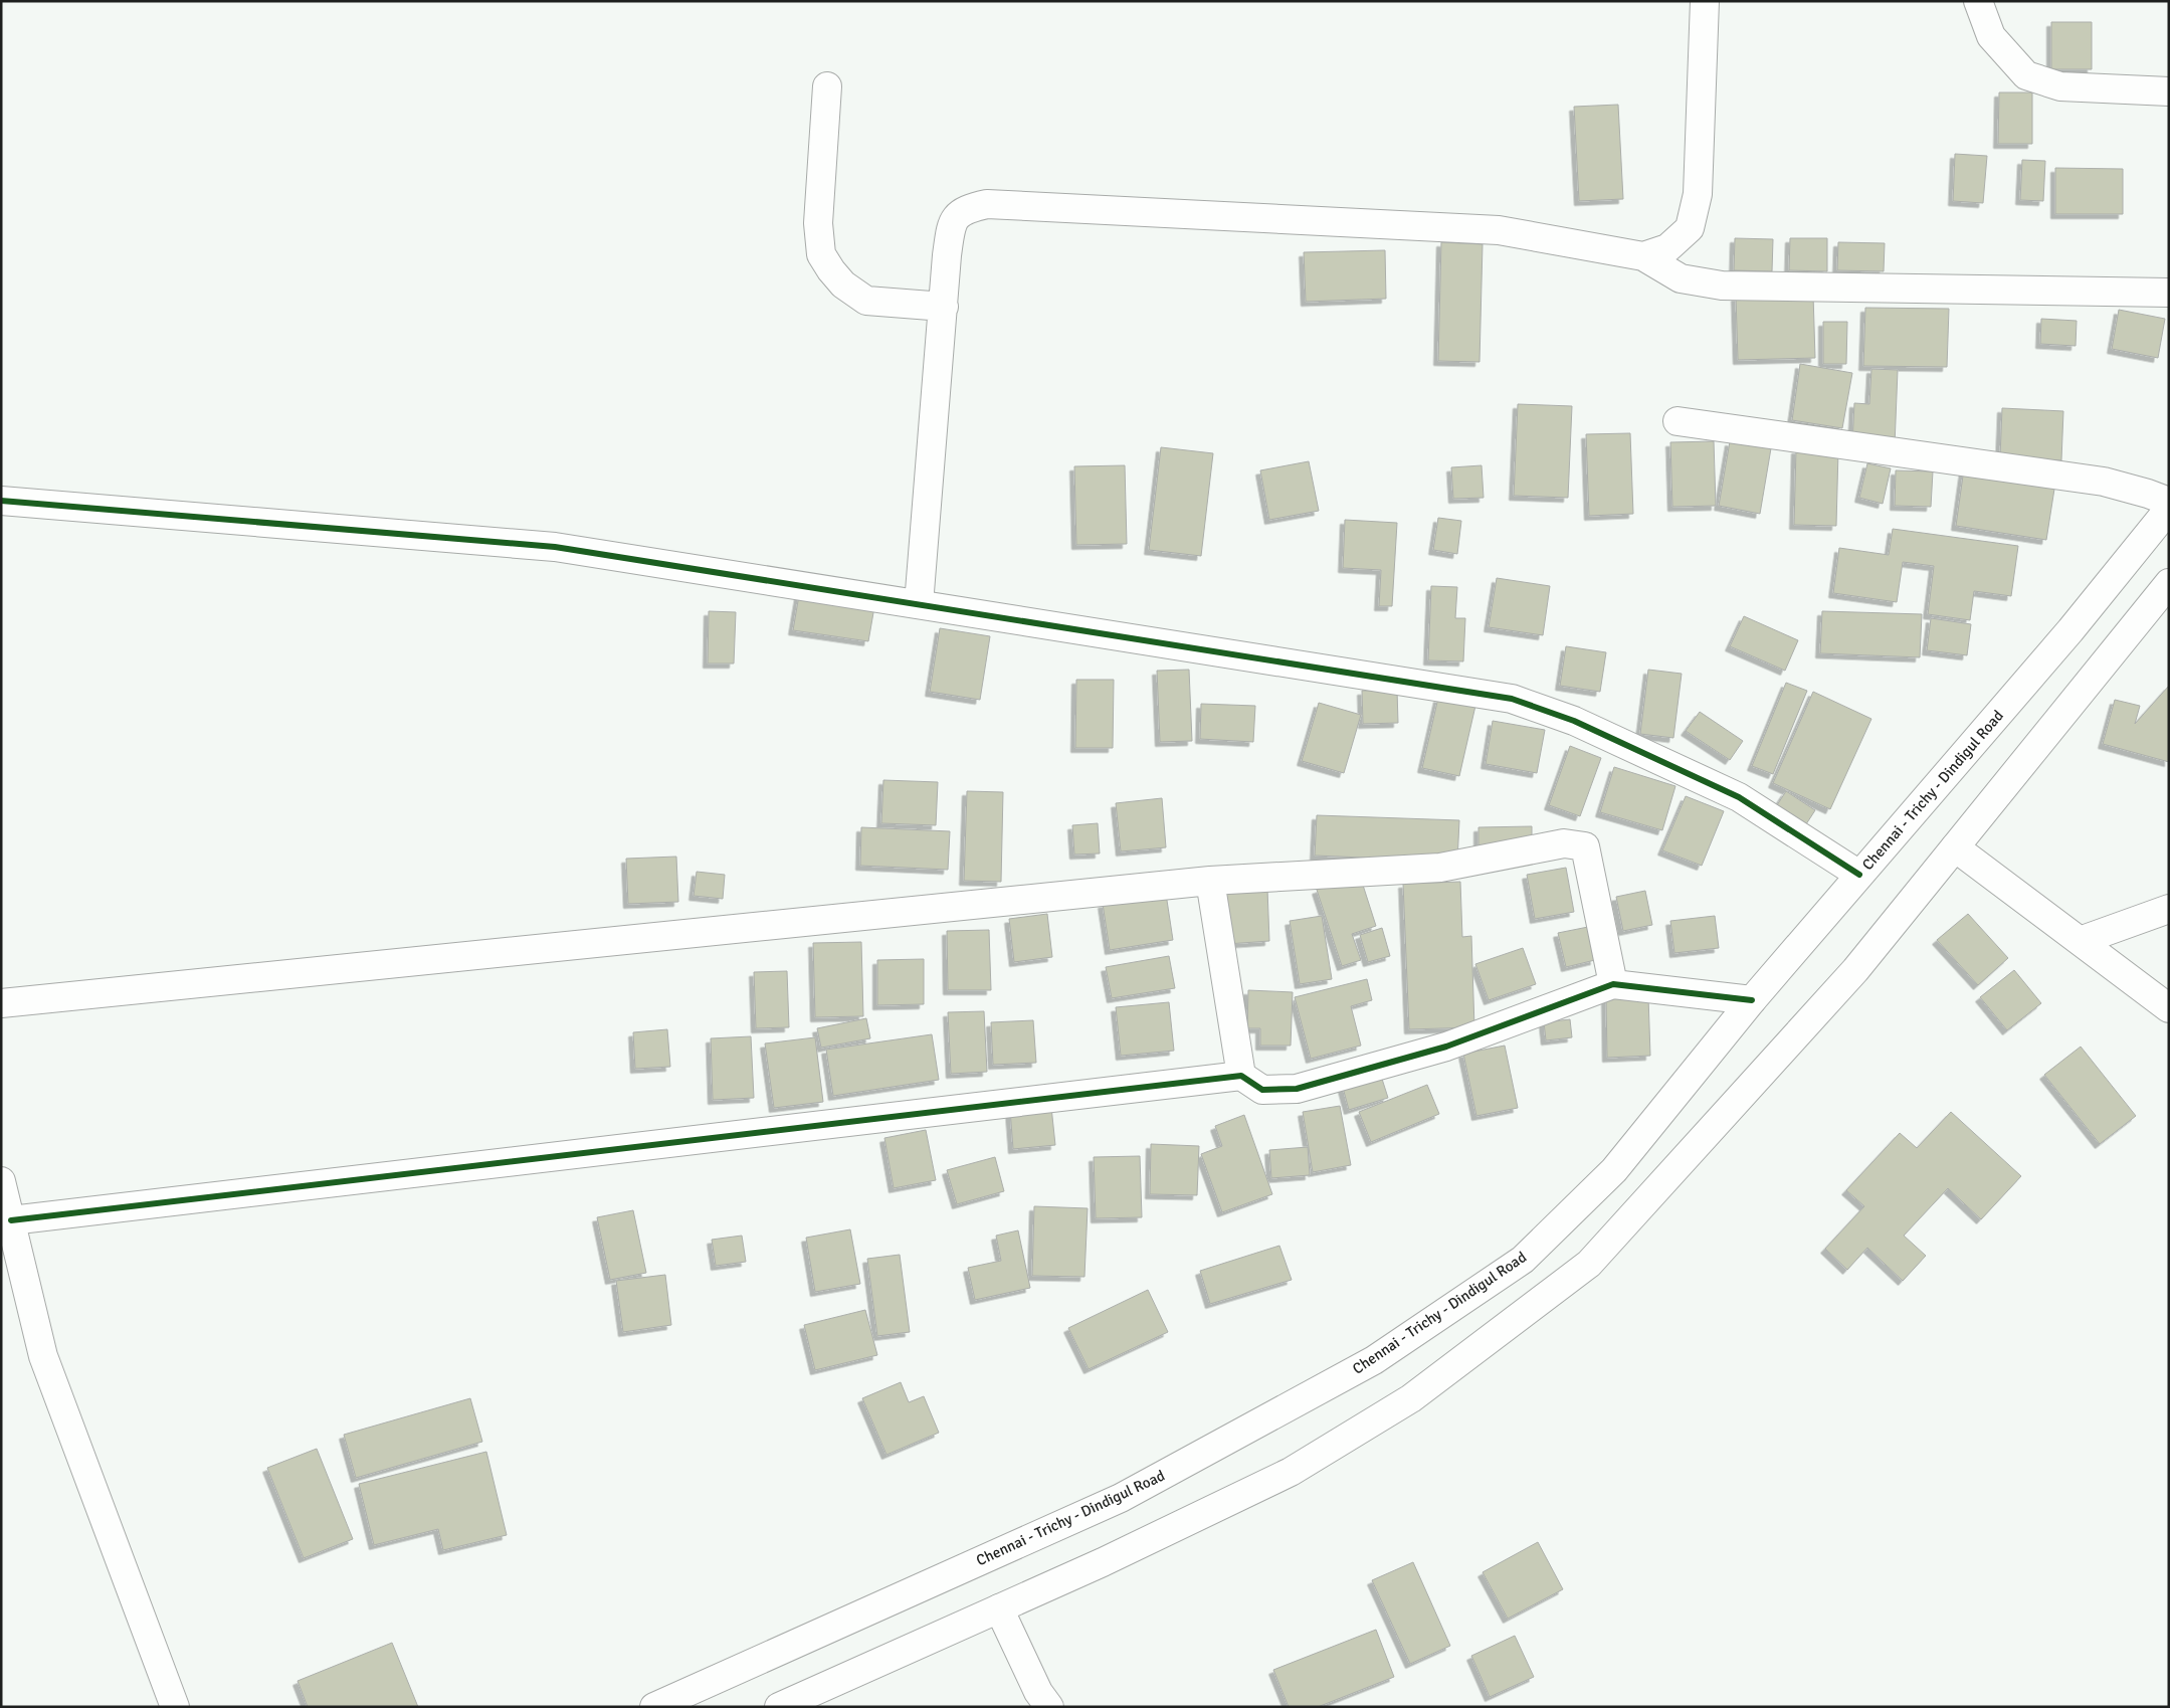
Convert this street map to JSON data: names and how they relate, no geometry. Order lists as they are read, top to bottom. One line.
{"streets":{"main road":["Chennai - Trichy - Dindigul Road"]}}
